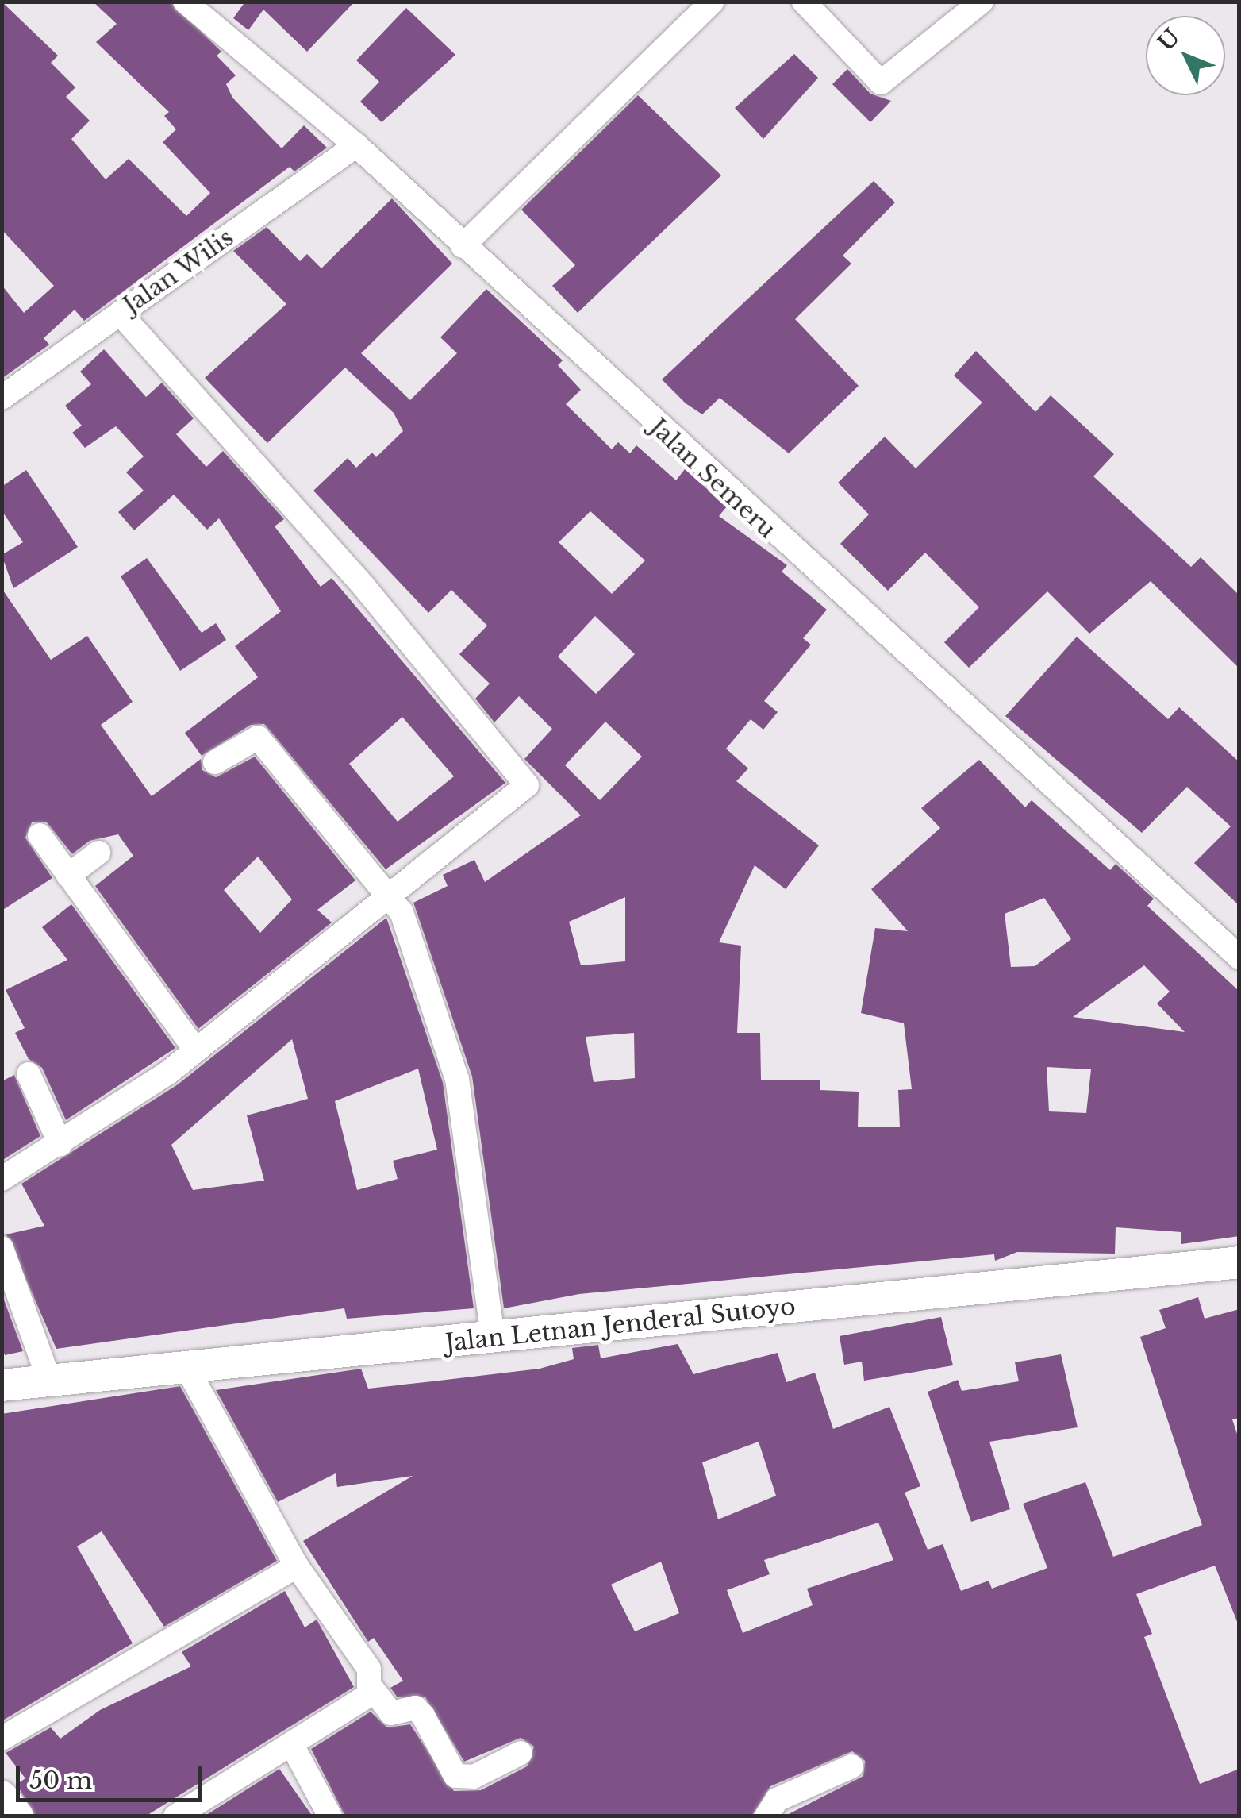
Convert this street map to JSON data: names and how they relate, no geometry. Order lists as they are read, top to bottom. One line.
{"streets":{"main road":["Jalan Letnan Jenderal Sutoyo"],"street":["Jalan Wilis","Jalan Semeru"]},"crossings":[["Jalan Wilis","Jalan Semeru"]],"scale_bar":"50 m","north":"top left"}
